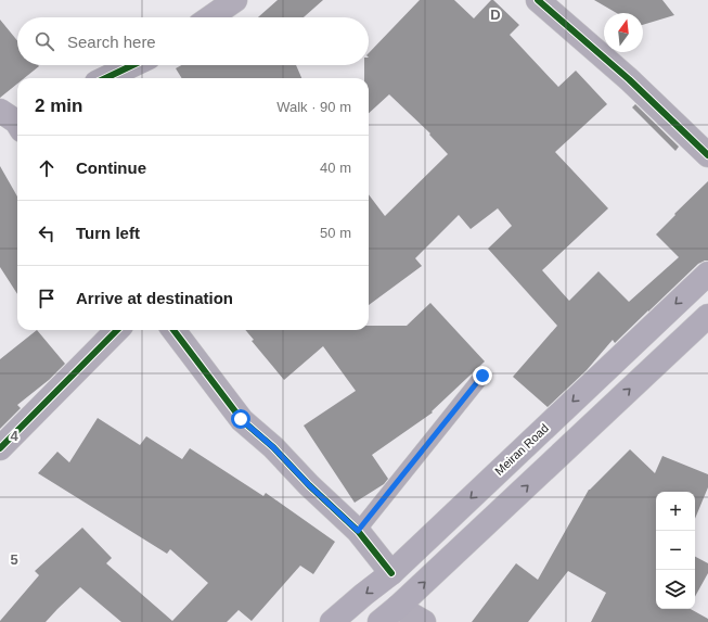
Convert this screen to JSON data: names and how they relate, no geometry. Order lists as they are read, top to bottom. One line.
{"streets":{"main road":["Meiran Road"]},"north":"top","page":{"search":"Search here","heading":["2 min","Walk · 90 m"],"list":[["Continue","40 m"],["Turn left","50 m"],"Arrive at destination"],"map_buttons":["+","−"]},"grid":{"columns":["D"],"rows":["4","5"]}}
